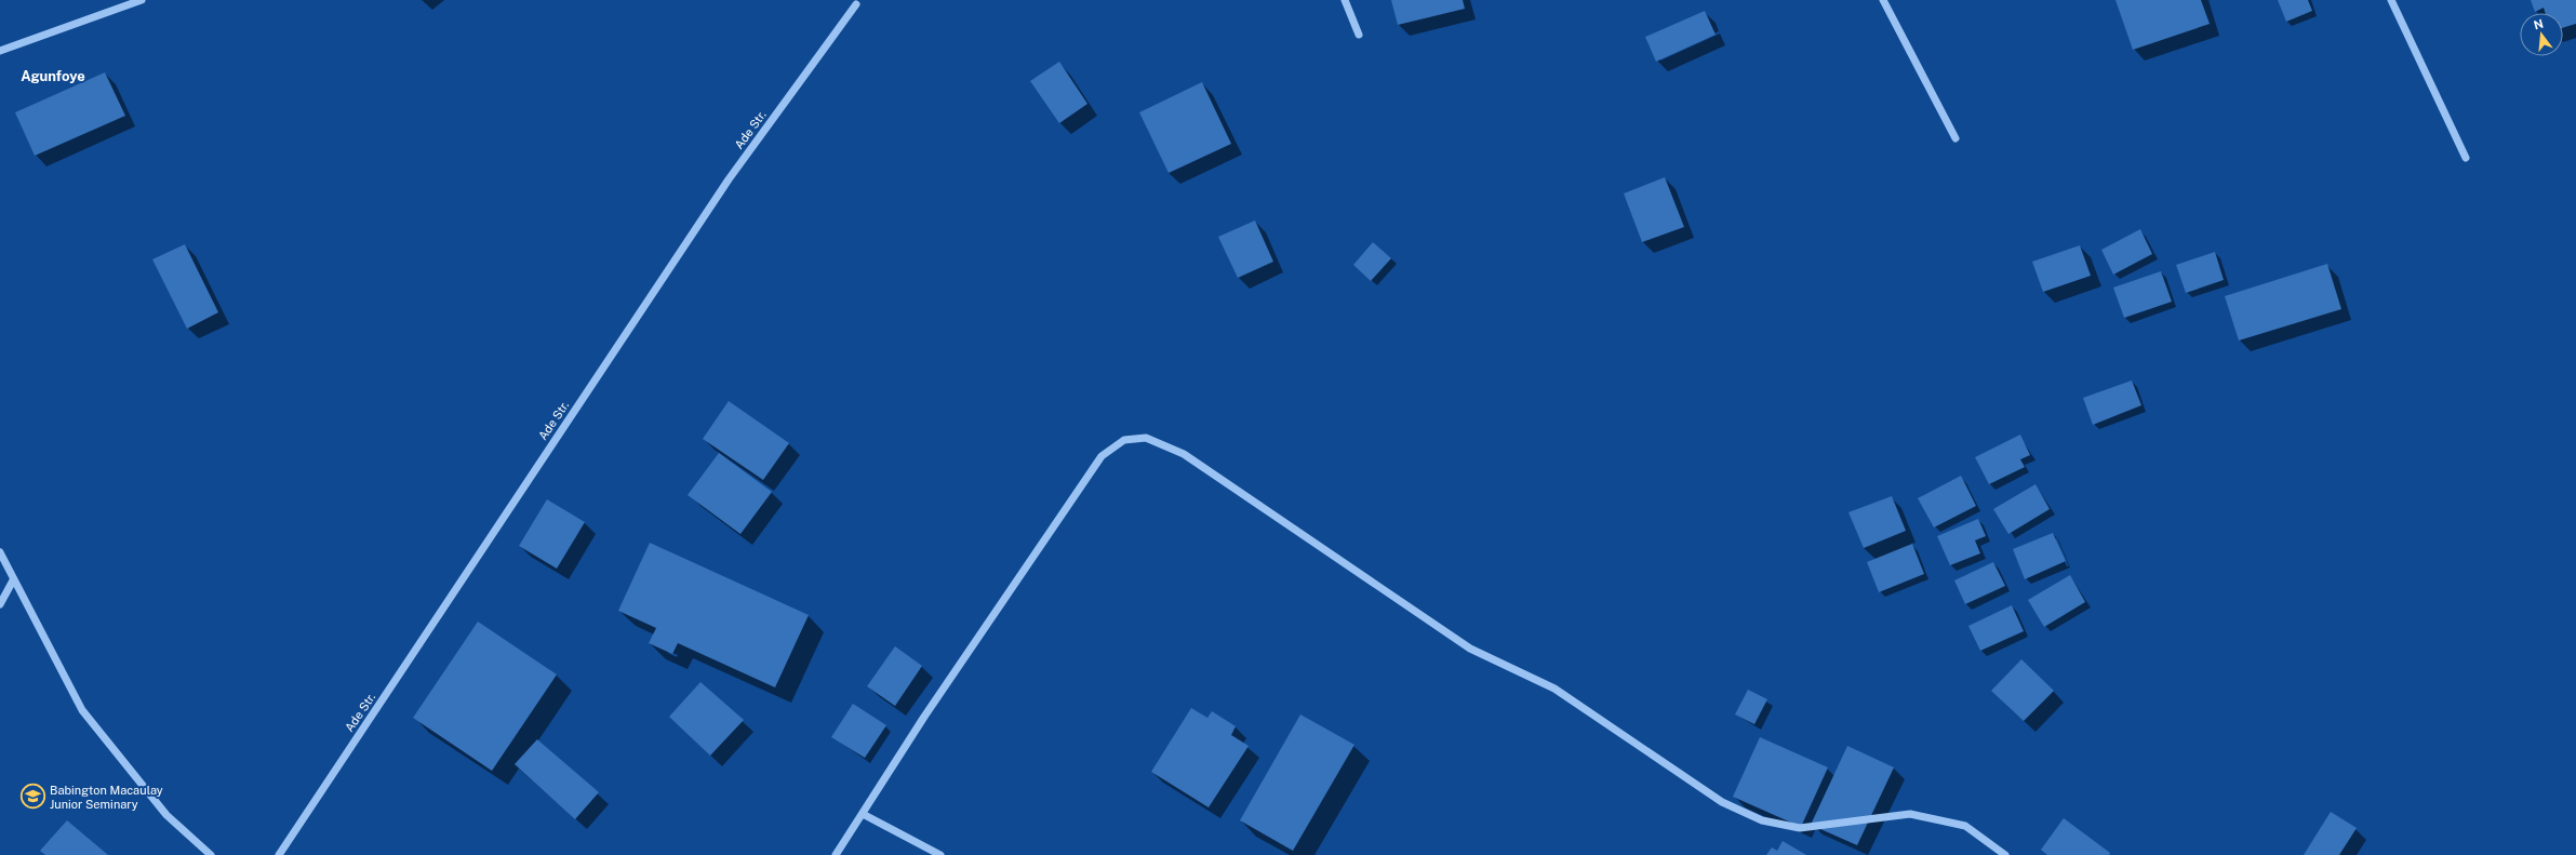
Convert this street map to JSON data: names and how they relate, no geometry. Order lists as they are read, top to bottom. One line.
{"streets":{"street":["Ade Str."]},"districts":["Agunfoye"],"places":{"school or university":["Babington Macaulay Junior Seminary"]},"north":"top"}
